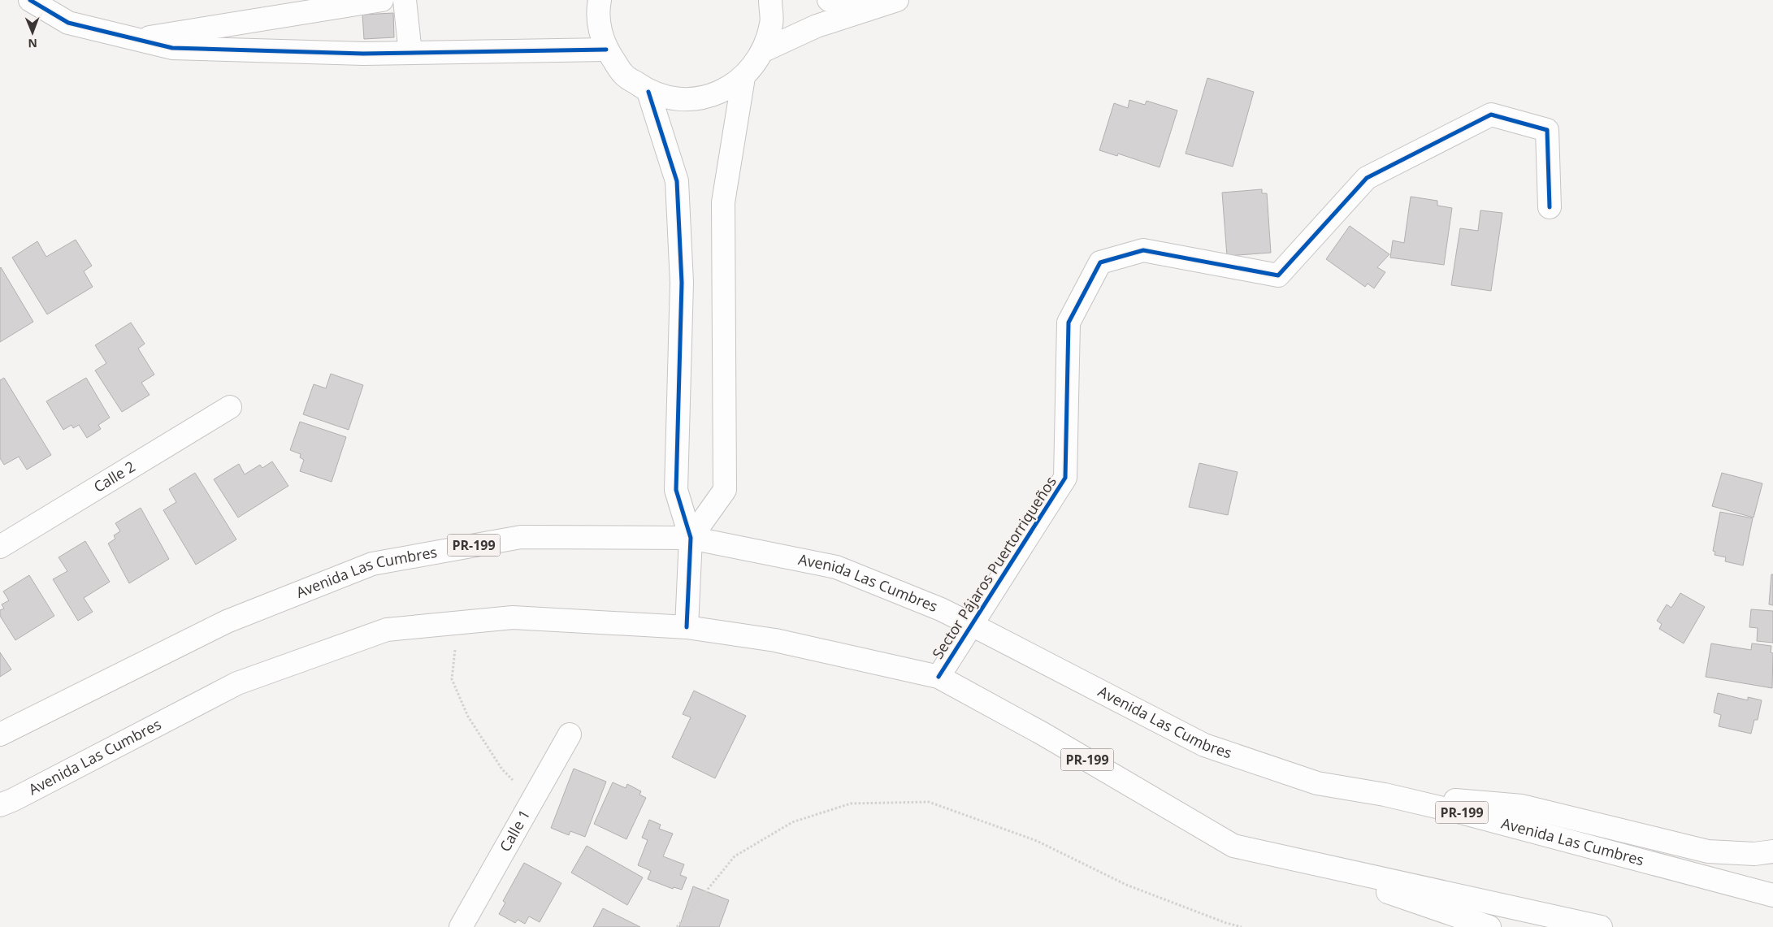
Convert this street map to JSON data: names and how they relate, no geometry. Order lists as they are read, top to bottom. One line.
{"streets":{"main road":["Calle 2","PR-199","Sector Pájaros Puertorriqueños","Avenida Las Cumbres","Calle 1"]},"crossings":[["Sector Pájaros Puertorriqueños","Avenida Las Cumbres"]],"north":"bottom"}
